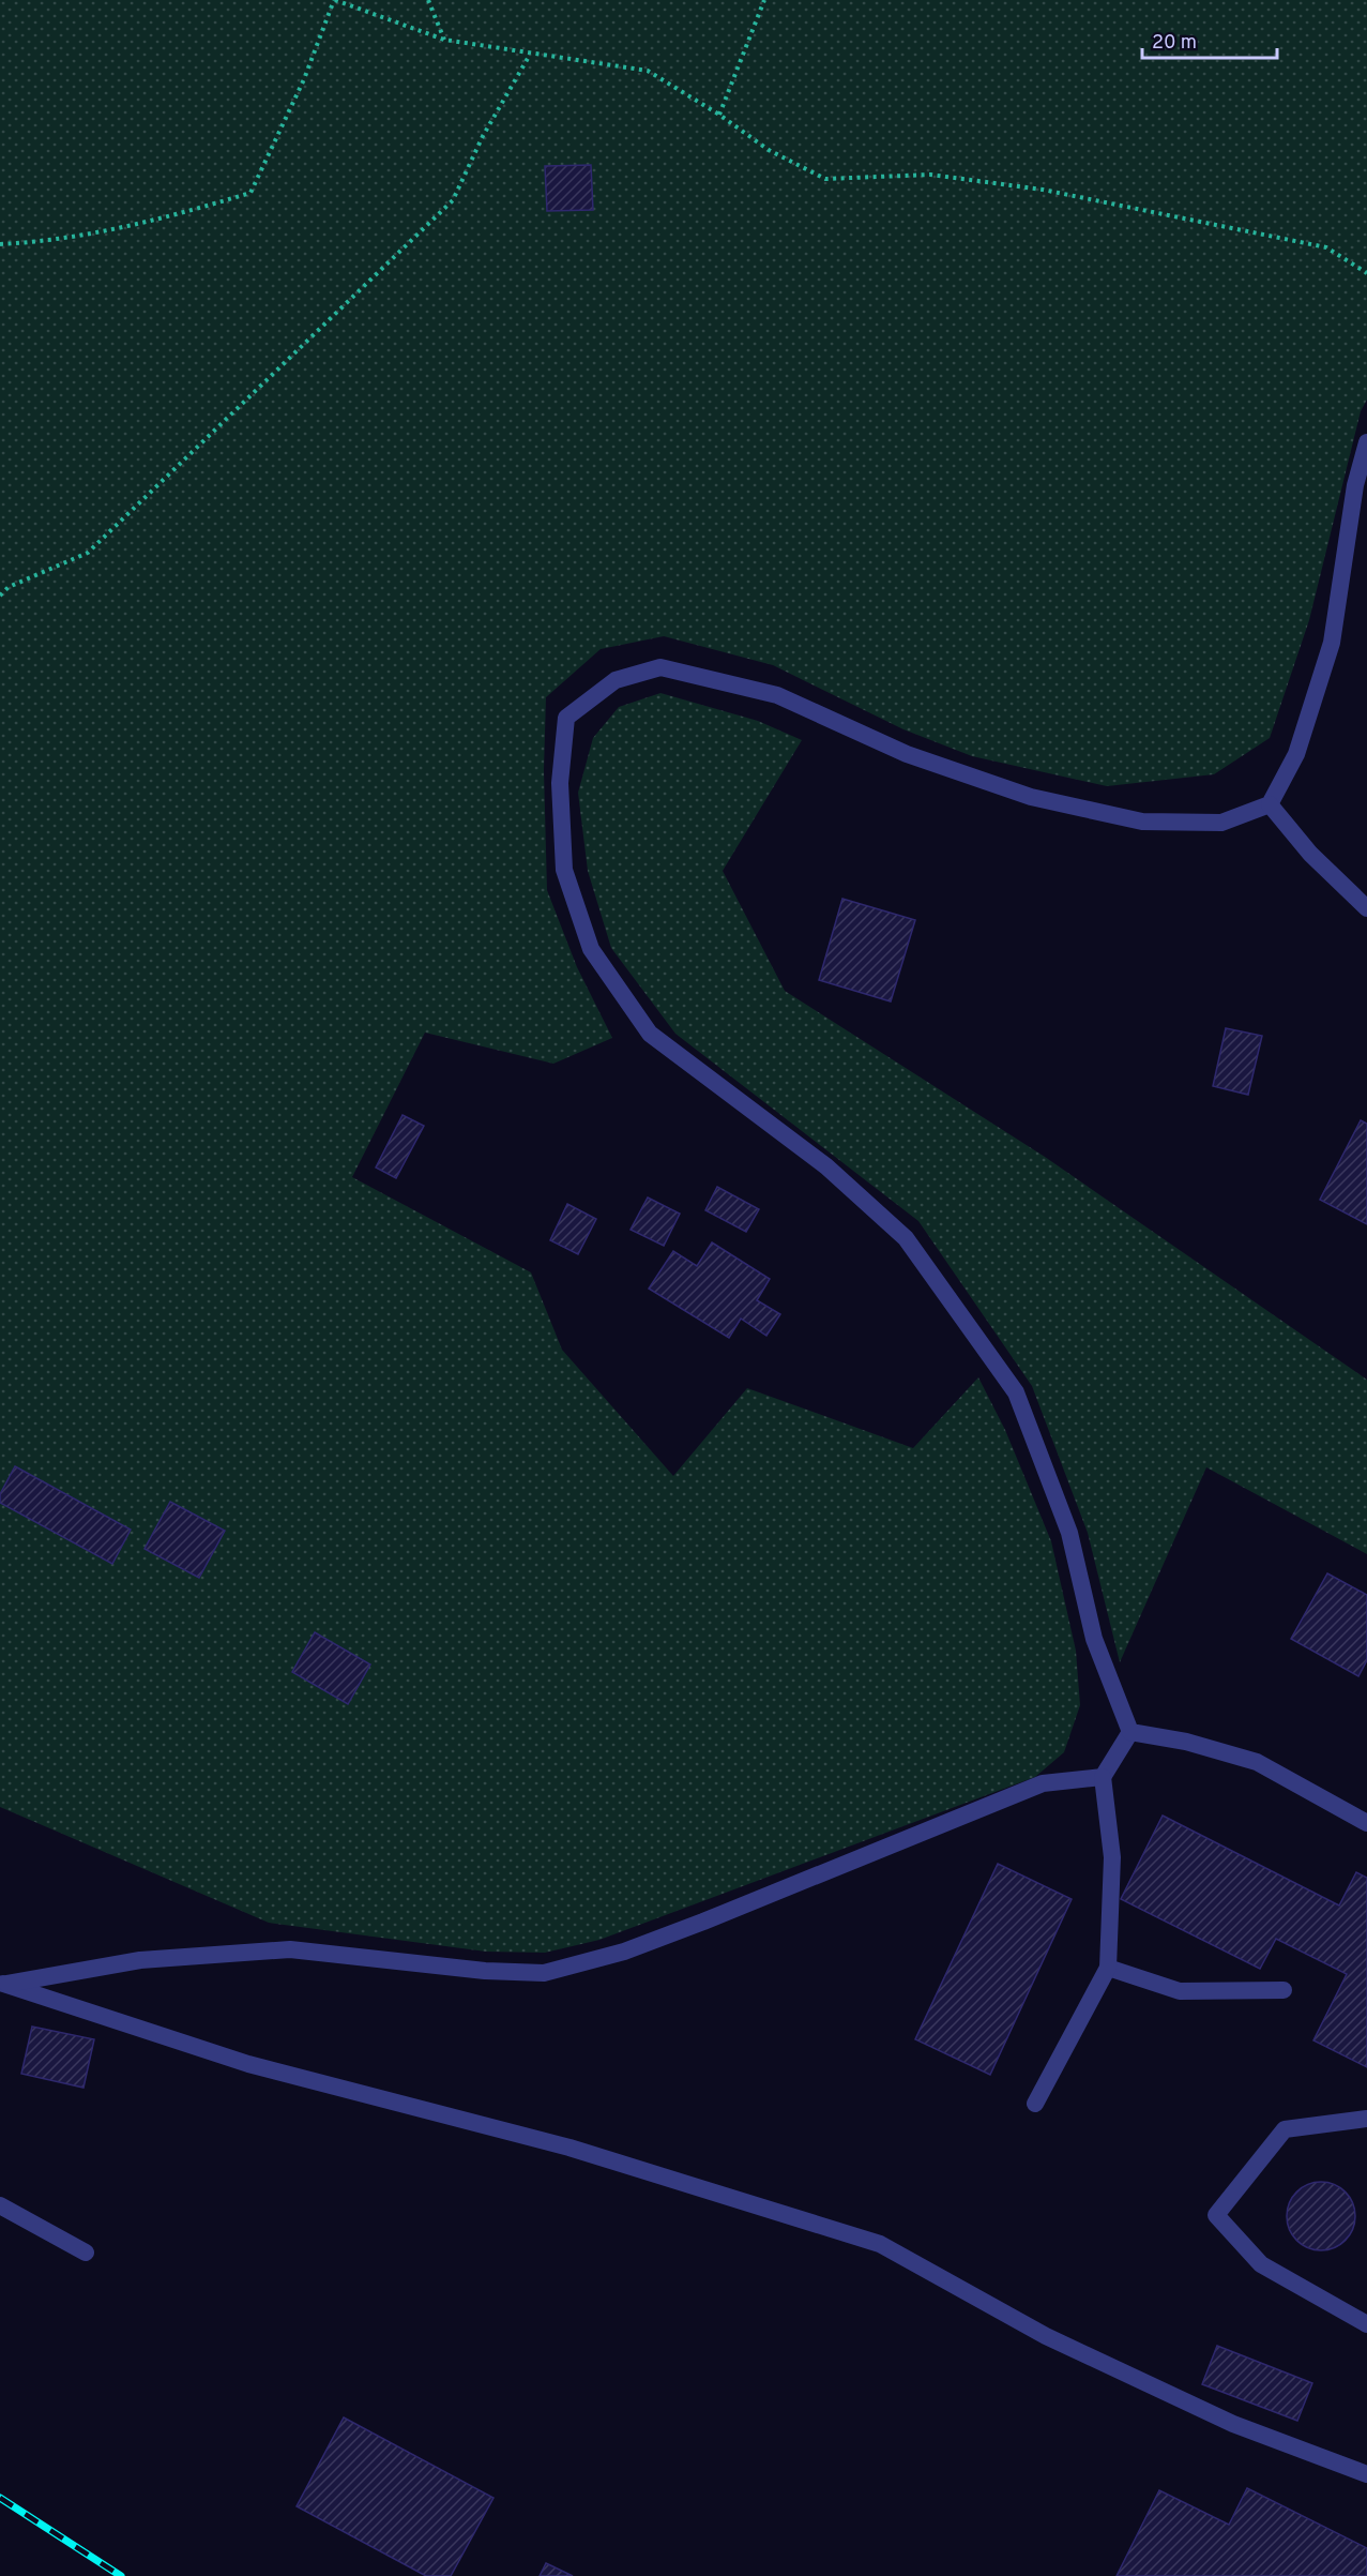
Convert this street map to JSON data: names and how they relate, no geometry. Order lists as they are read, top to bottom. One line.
{"scale_bar":"20 m"}
